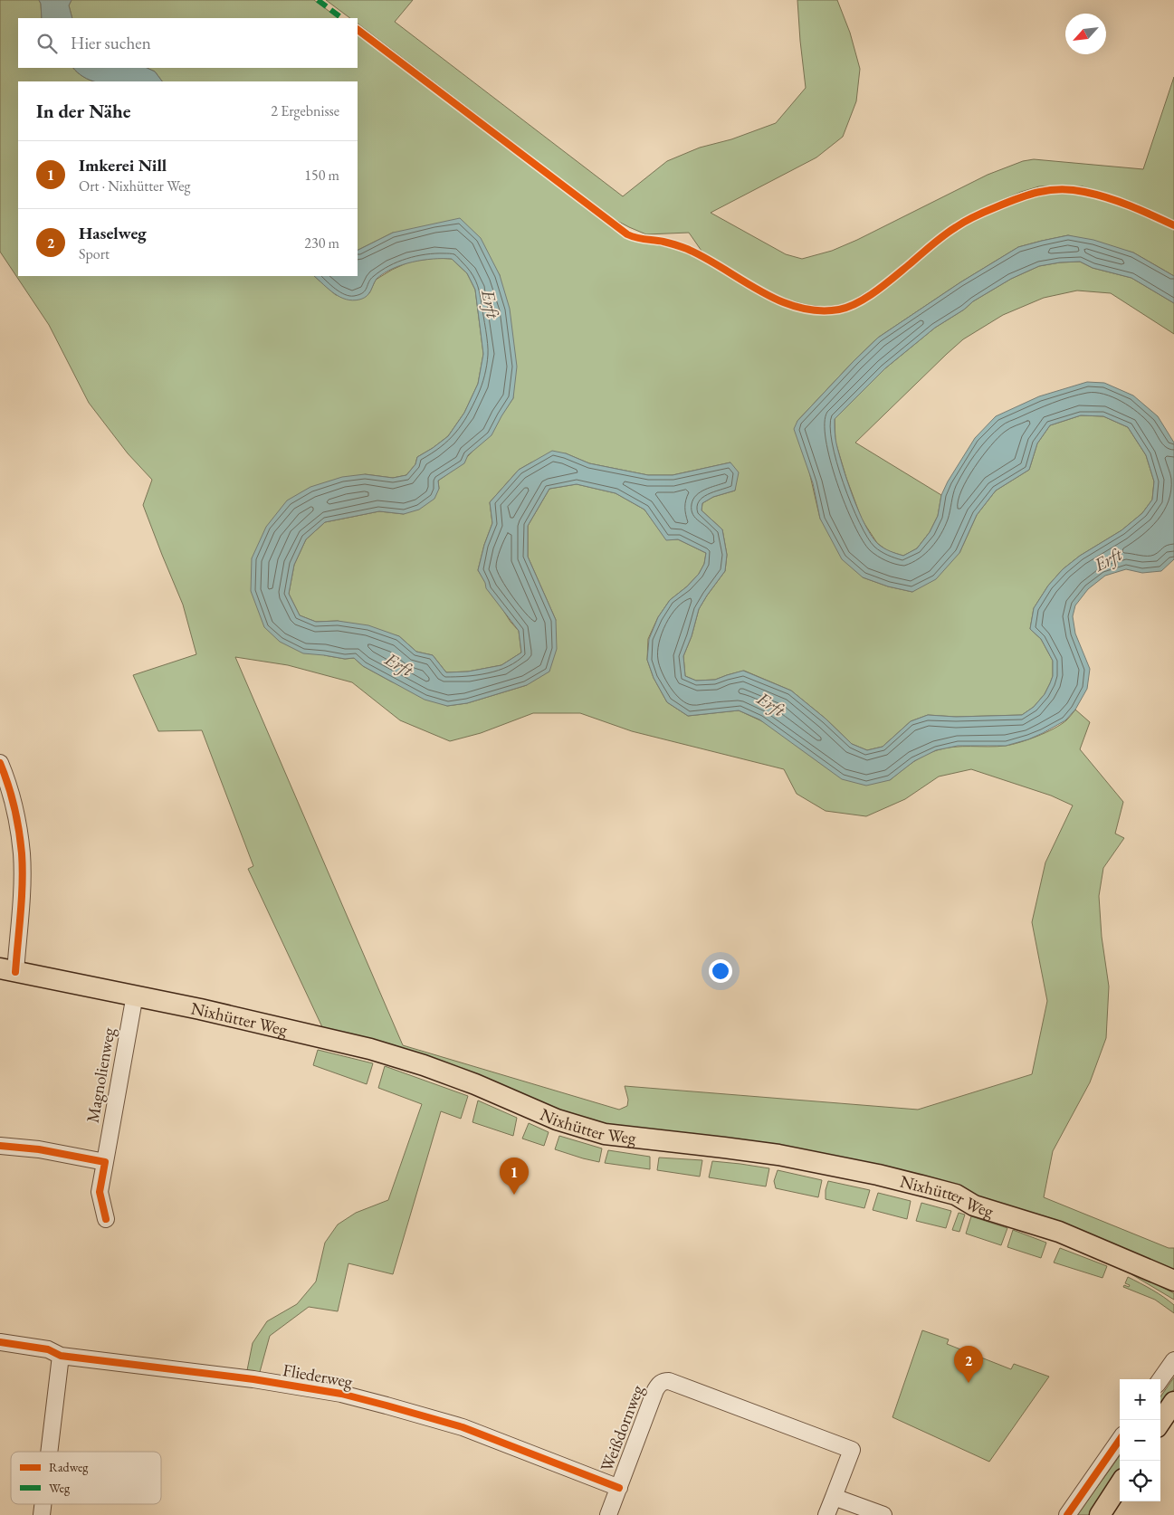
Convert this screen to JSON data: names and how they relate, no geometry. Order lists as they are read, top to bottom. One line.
{"streets":{"main road":["Nixhütter Weg"],"street":["Magnolienweg","Fliederweg","Weißdornweg"]},"crossings":[["Nixhütter Weg","Magnolienweg"],["Fliederweg","Weißdornweg"]],"water":["Erft"],"legend":["Radweg","Weg"],"north":"bottom left","page":{"search":"Hier suchen","heading":["In der Nähe","2 Ergebnisse"],"list":[{"mark":"1","name":"Imkerei Nill","note":"Ort · Nixhütter Weg","value":"150 m"},{"mark":"2","name":"Haselweg","note":"Sport","value":"230 m"}],"pins":["1","2"],"map_buttons":["+","−"]}}
